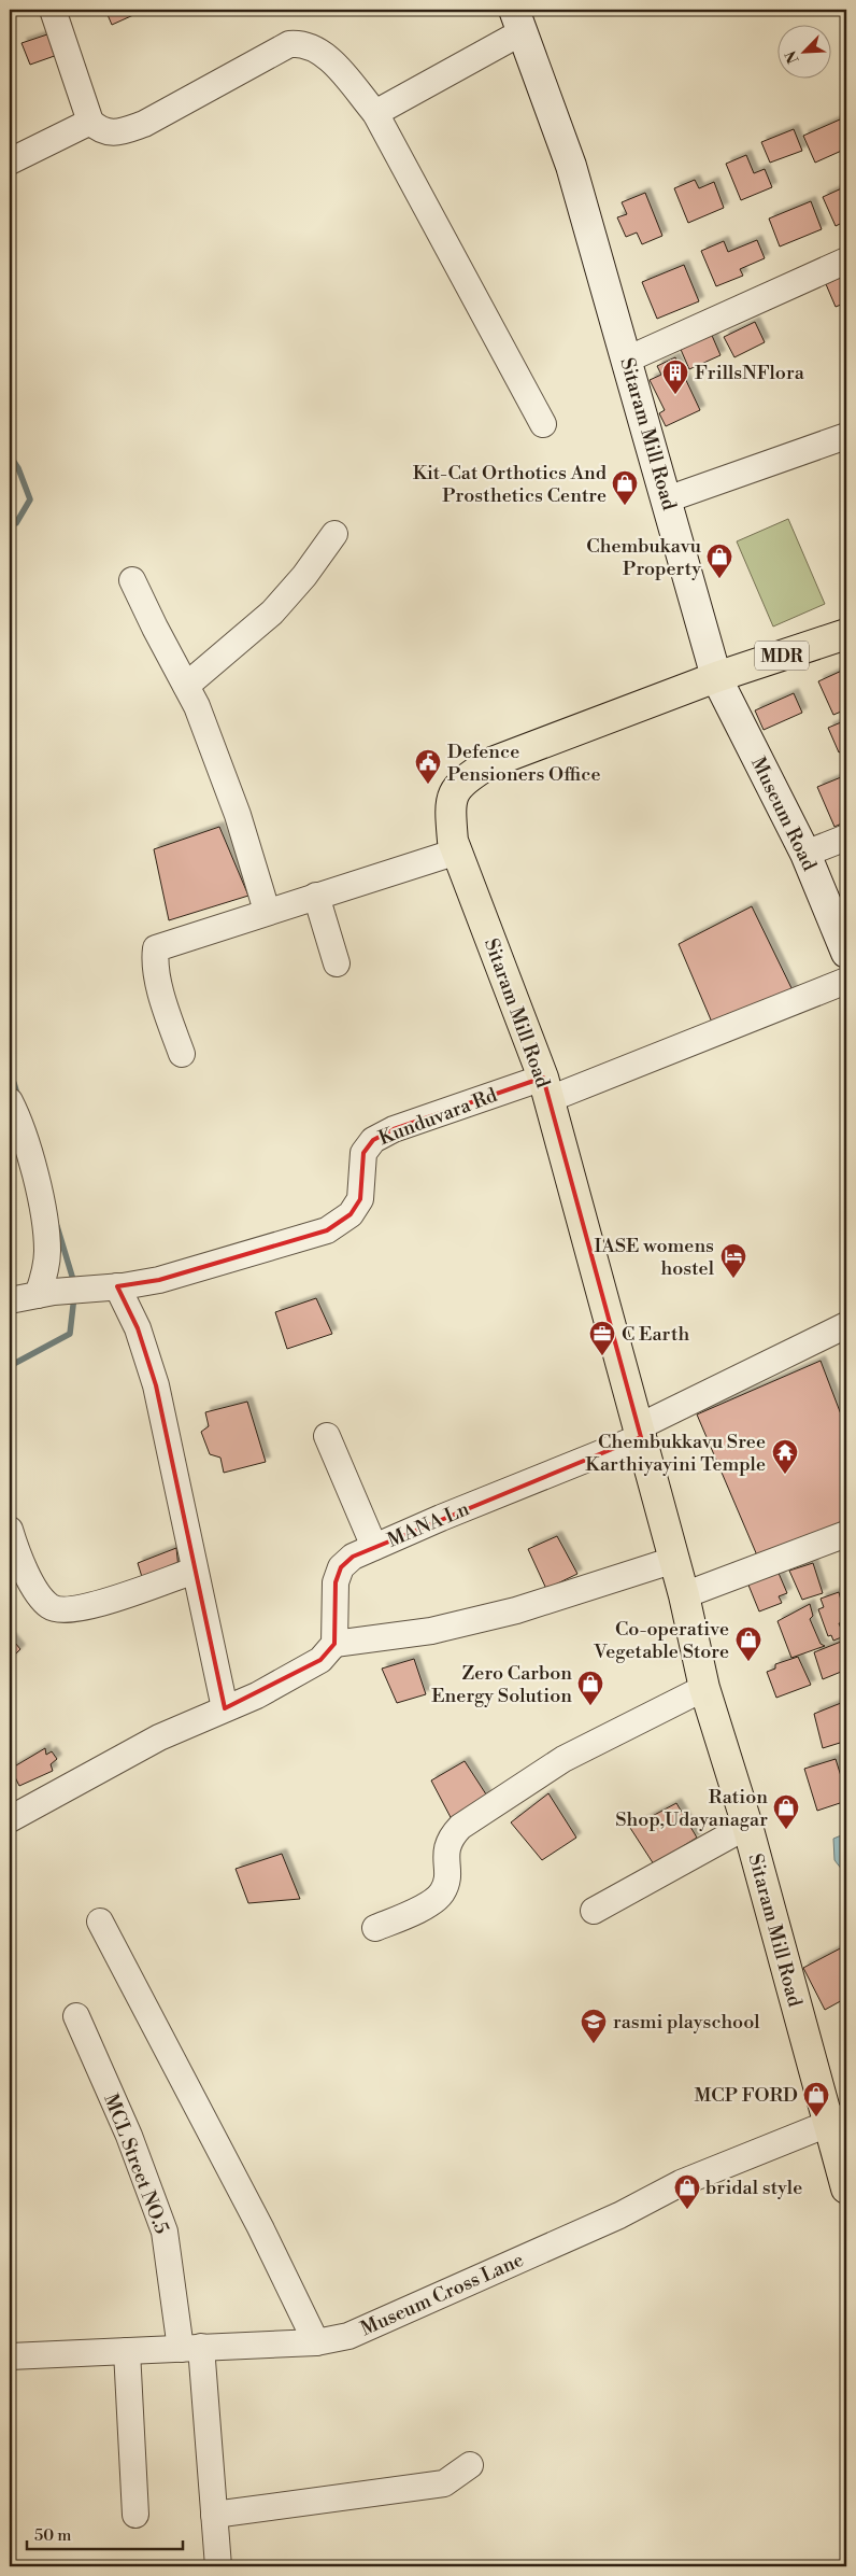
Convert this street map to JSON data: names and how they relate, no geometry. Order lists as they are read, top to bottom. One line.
{"streets":{"main road":["Sitaram Mill Road","MDR","Museum Road"],"street":["Kunduvara Rd","MANA Ln","MCL Street NO.5","Museum Cross Lane"]},"crossings":[["Sitaram Mill Road","MDR"],["Sitaram Mill Road","Museum Road"],["Sitaram Mill Road","Kunduvara Rd"],["Sitaram Mill Road","MANA Ln"],["Sitaram Mill Road","Museum Cross Lane"],["MDR","Museum Road"],["MCL Street NO.5","Museum Cross Lane"]],"places":{"building":["FrillsNFlora"],"shop":["Kit-Cat Orthotics And Prosthetics Centre","Chembukavu Property","Co-operative Vegetable Store","Zero Carbon Energy Solution","Ration Shop,Udayanagar","MCP FORD","bridal style"],"public building":["Defence Pensioners Office"],"hotel":["IASE womens hostel"],"office":["C Earth"],"temple":["Chembukkavu Sree Karthiyayini Temple"],"school or university":["rasmi playschool"]},"scale_bar":"50 m","north":"bottom left"}
